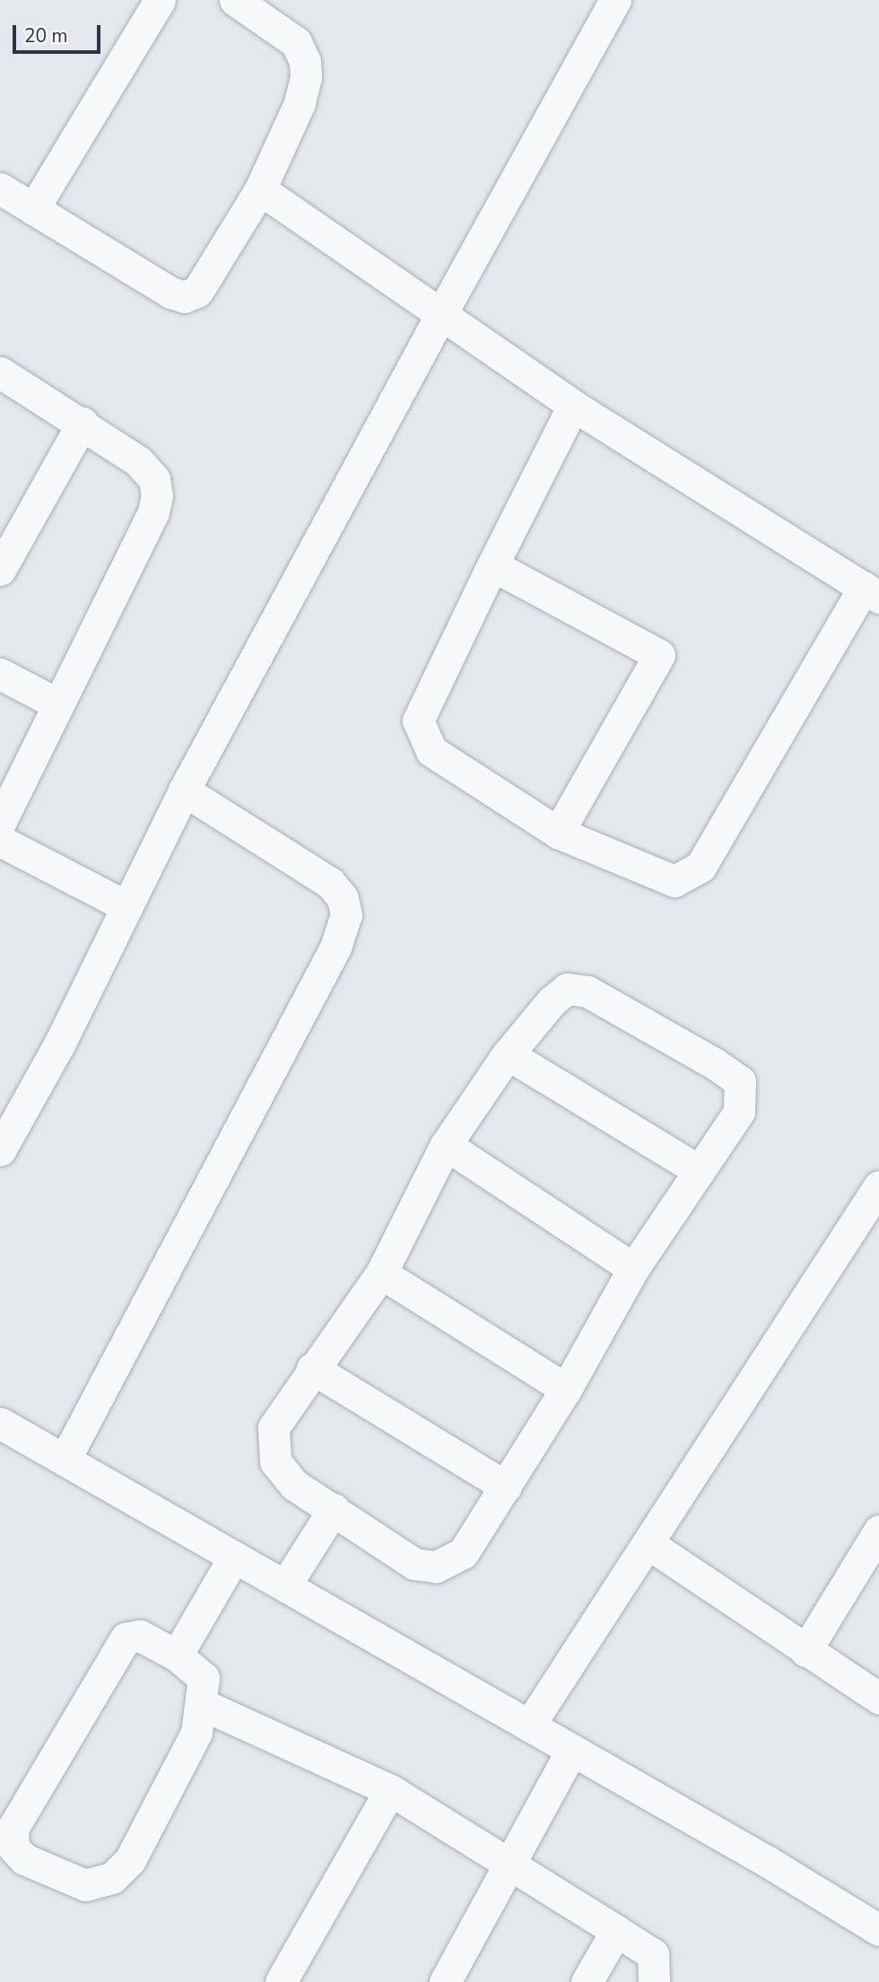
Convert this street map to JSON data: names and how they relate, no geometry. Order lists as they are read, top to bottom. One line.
{"scale_bar":"20 m"}
